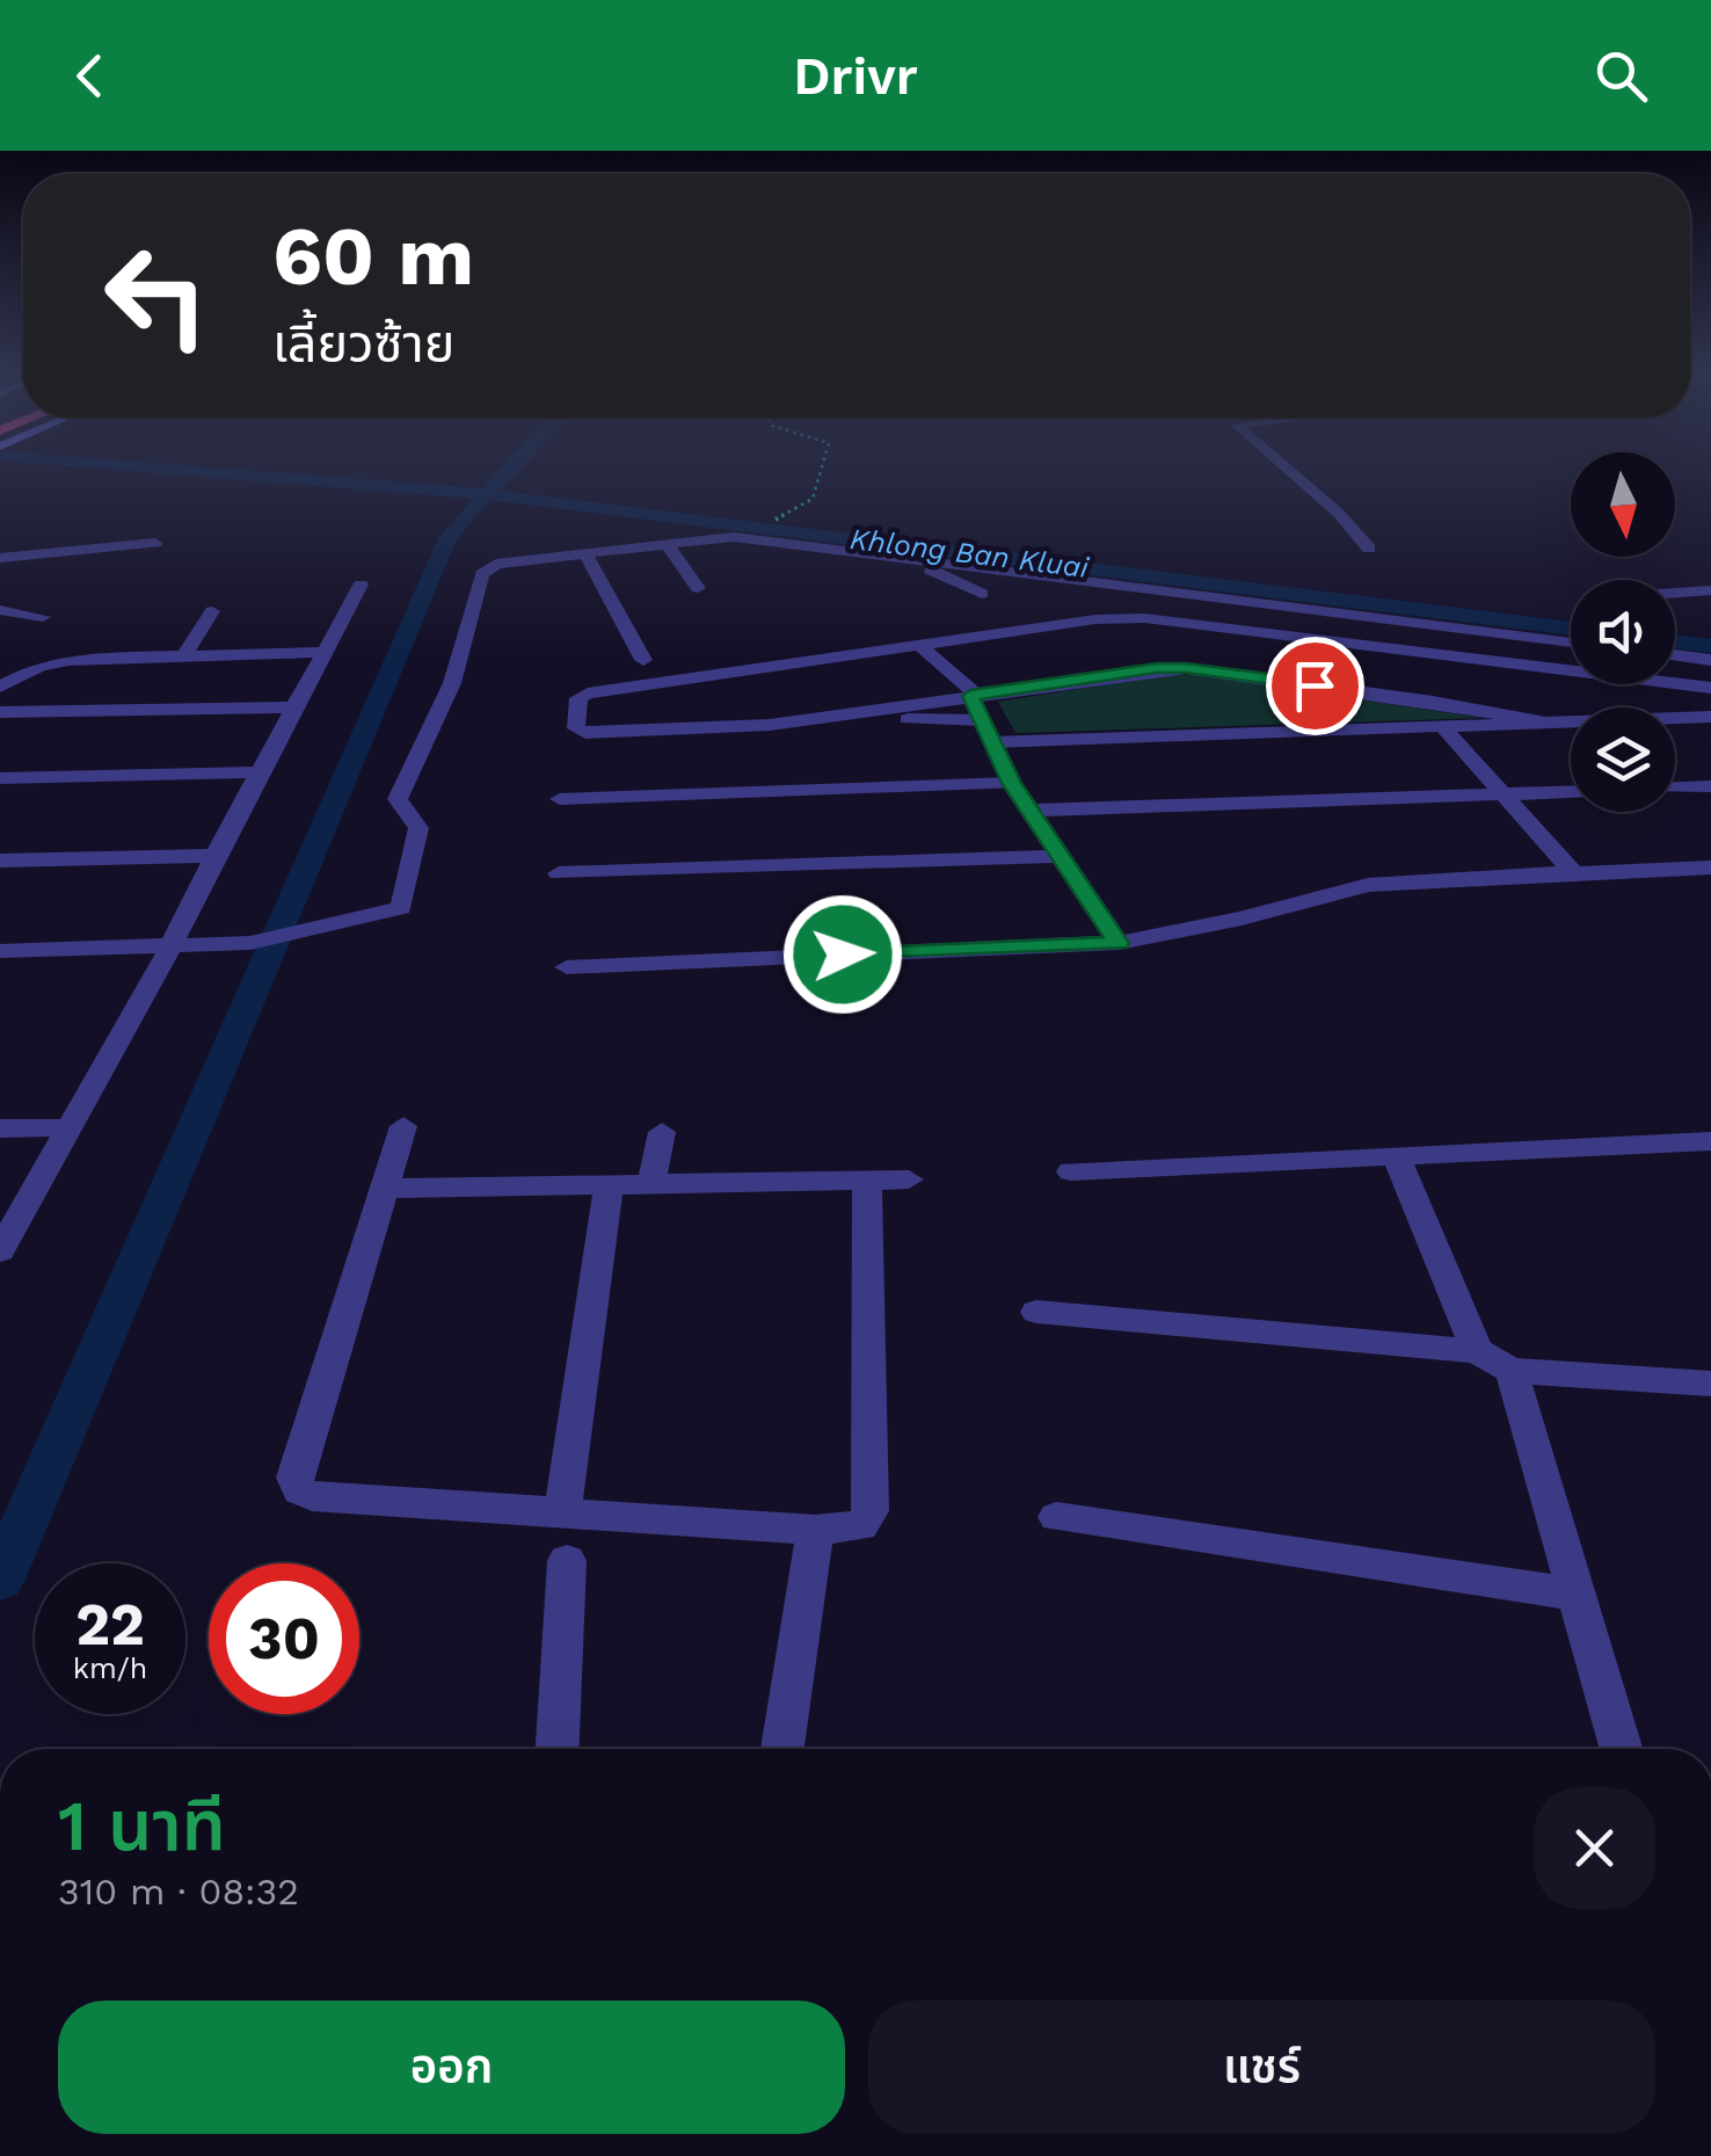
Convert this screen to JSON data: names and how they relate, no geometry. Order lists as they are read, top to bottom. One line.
{"water":["Khlong Ban Kluai"],"north":"bottom","page":{"header":"Drivr","turn":["60 m","เลี้ยวซ้าย"],"speed":"22 km/h","limit":"30","heading":["1 นาที","310 m · 08:32"],"buttons":["ออก","แชร์"]}}
